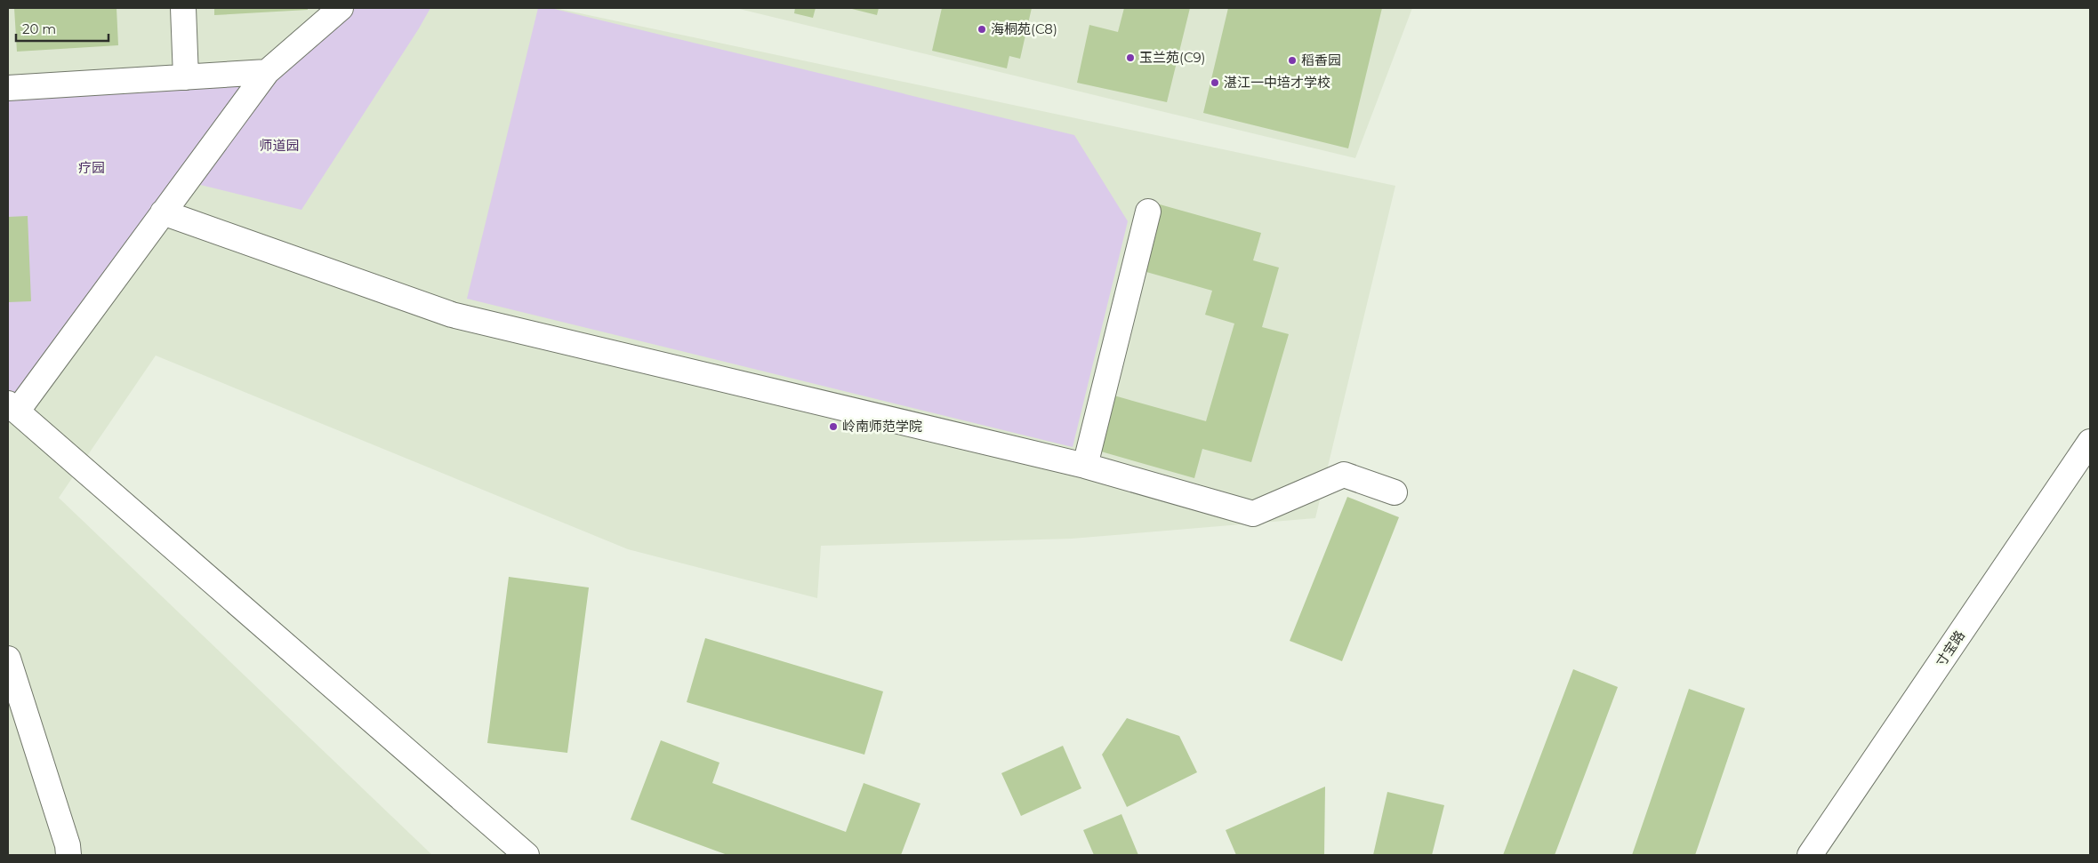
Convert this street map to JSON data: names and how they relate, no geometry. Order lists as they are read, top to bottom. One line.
{"streets":{"street":["寸宝路"]},"parks":["师道园","疗园"],"places":["海桐苑(C8)","玉兰苑(C9)","稻香园","湛江一中培才学校","岭南师范学院"],"scale_bar":"20 m"}
